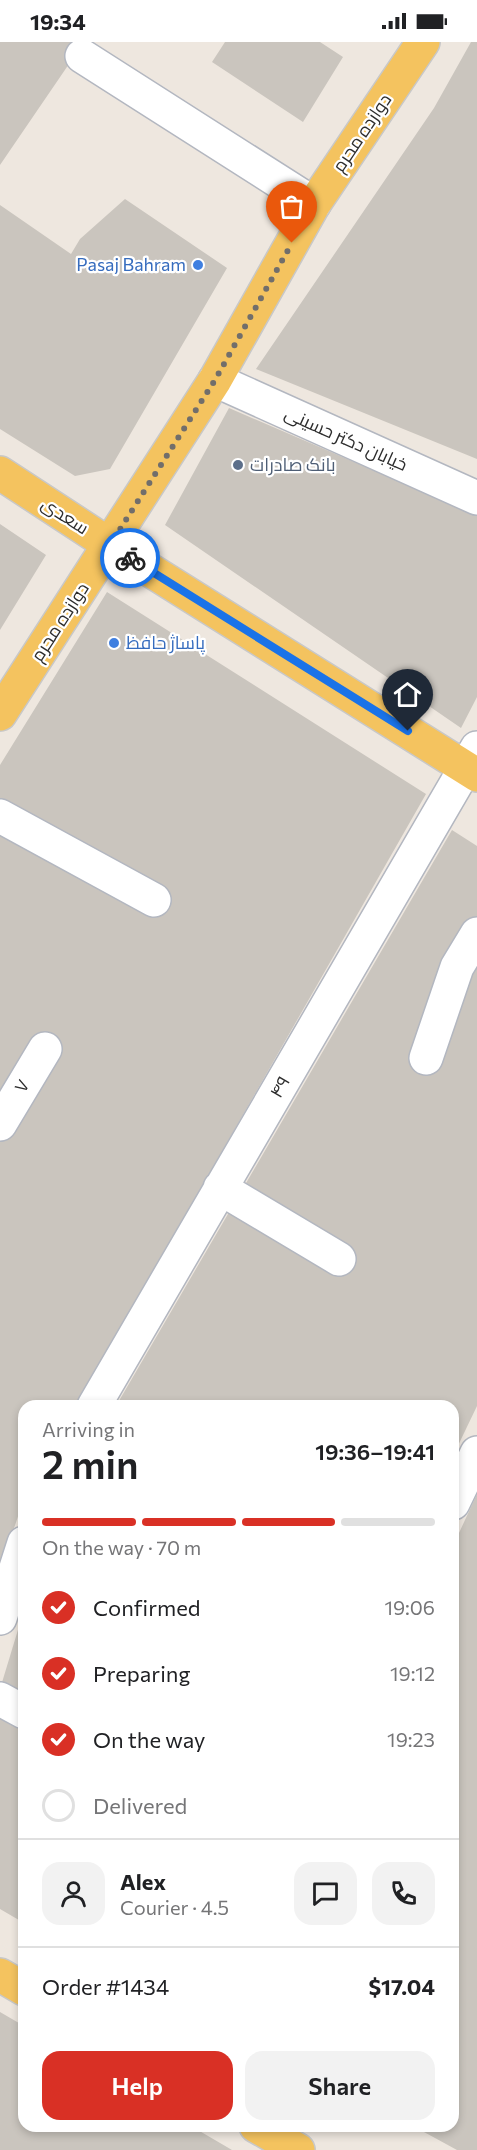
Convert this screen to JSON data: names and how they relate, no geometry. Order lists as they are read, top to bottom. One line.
{"streets":{"main road":["دوازده محرم","سعدی"],"street":["خیابان دکتر حسینی","۷","۴۹"]},"crossings":[["دوازده محرم","خیابان دکتر حسینی"],["دوازده محرم","سعدی"],["سعدی","۴۹"]],"places":["Pasaj Bahram","بانک صادرات","پاساژ حافظ"],"page":{"status":"19:34","heading":["2 min","Arriving in","19:36–19:41"],"panel":["Alex","Courier · 4.5","Order #1434","$17.04"],"bar":"On the way · 70 m","list":[["Confirmed","19:06"],["Preparing","19:12"],["On the way","19:23"],"Delivered"],"buttons":["Help","Share"]}}
